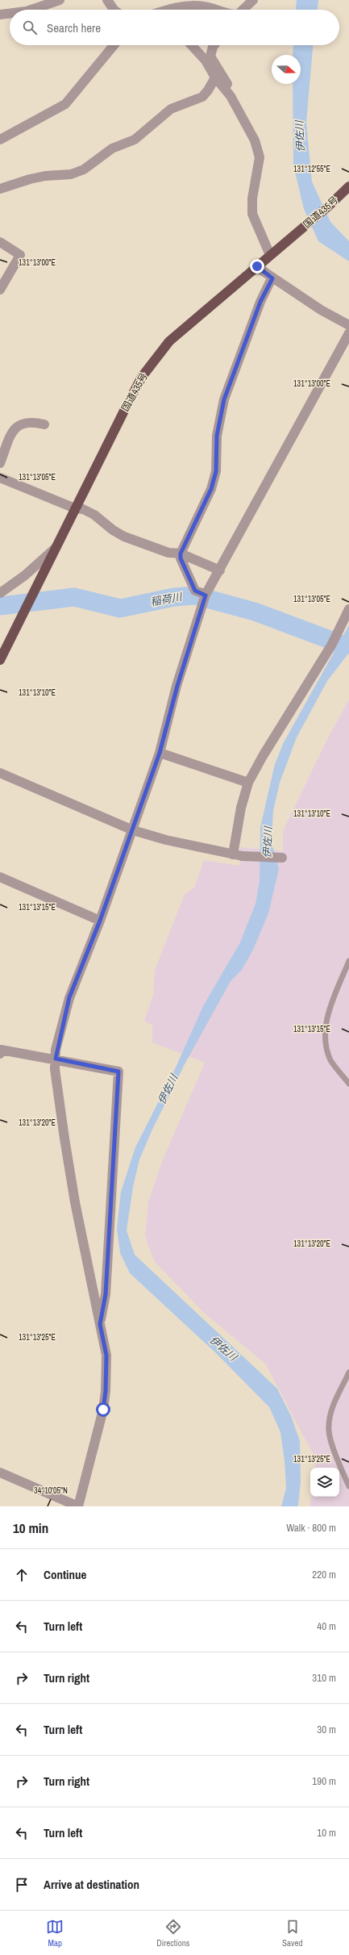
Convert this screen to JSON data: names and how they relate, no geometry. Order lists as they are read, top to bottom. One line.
{"streets":{"highway":["国道435号"]},"water":["伊佐川","稲荷川"],"north":"right","page":{"search":"Search here","heading":["10 min","Walk · 800 m"],"list":[["Continue","220 m"],["Turn left","40 m"],["Turn right","310 m"],["Turn left","30 m"],["Turn right","190 m"],["Turn left","10 m"],"Arrive at destination"],"nav":["Map","Directions","Saved"]},"coordinates":["131°12'55\"E","131°13'00\"E","131°13'05\"E","131°13'10\"E","131°13'15\"E","131°13'20\"E","131°13'25\"E","34°10'05\"N"]}
